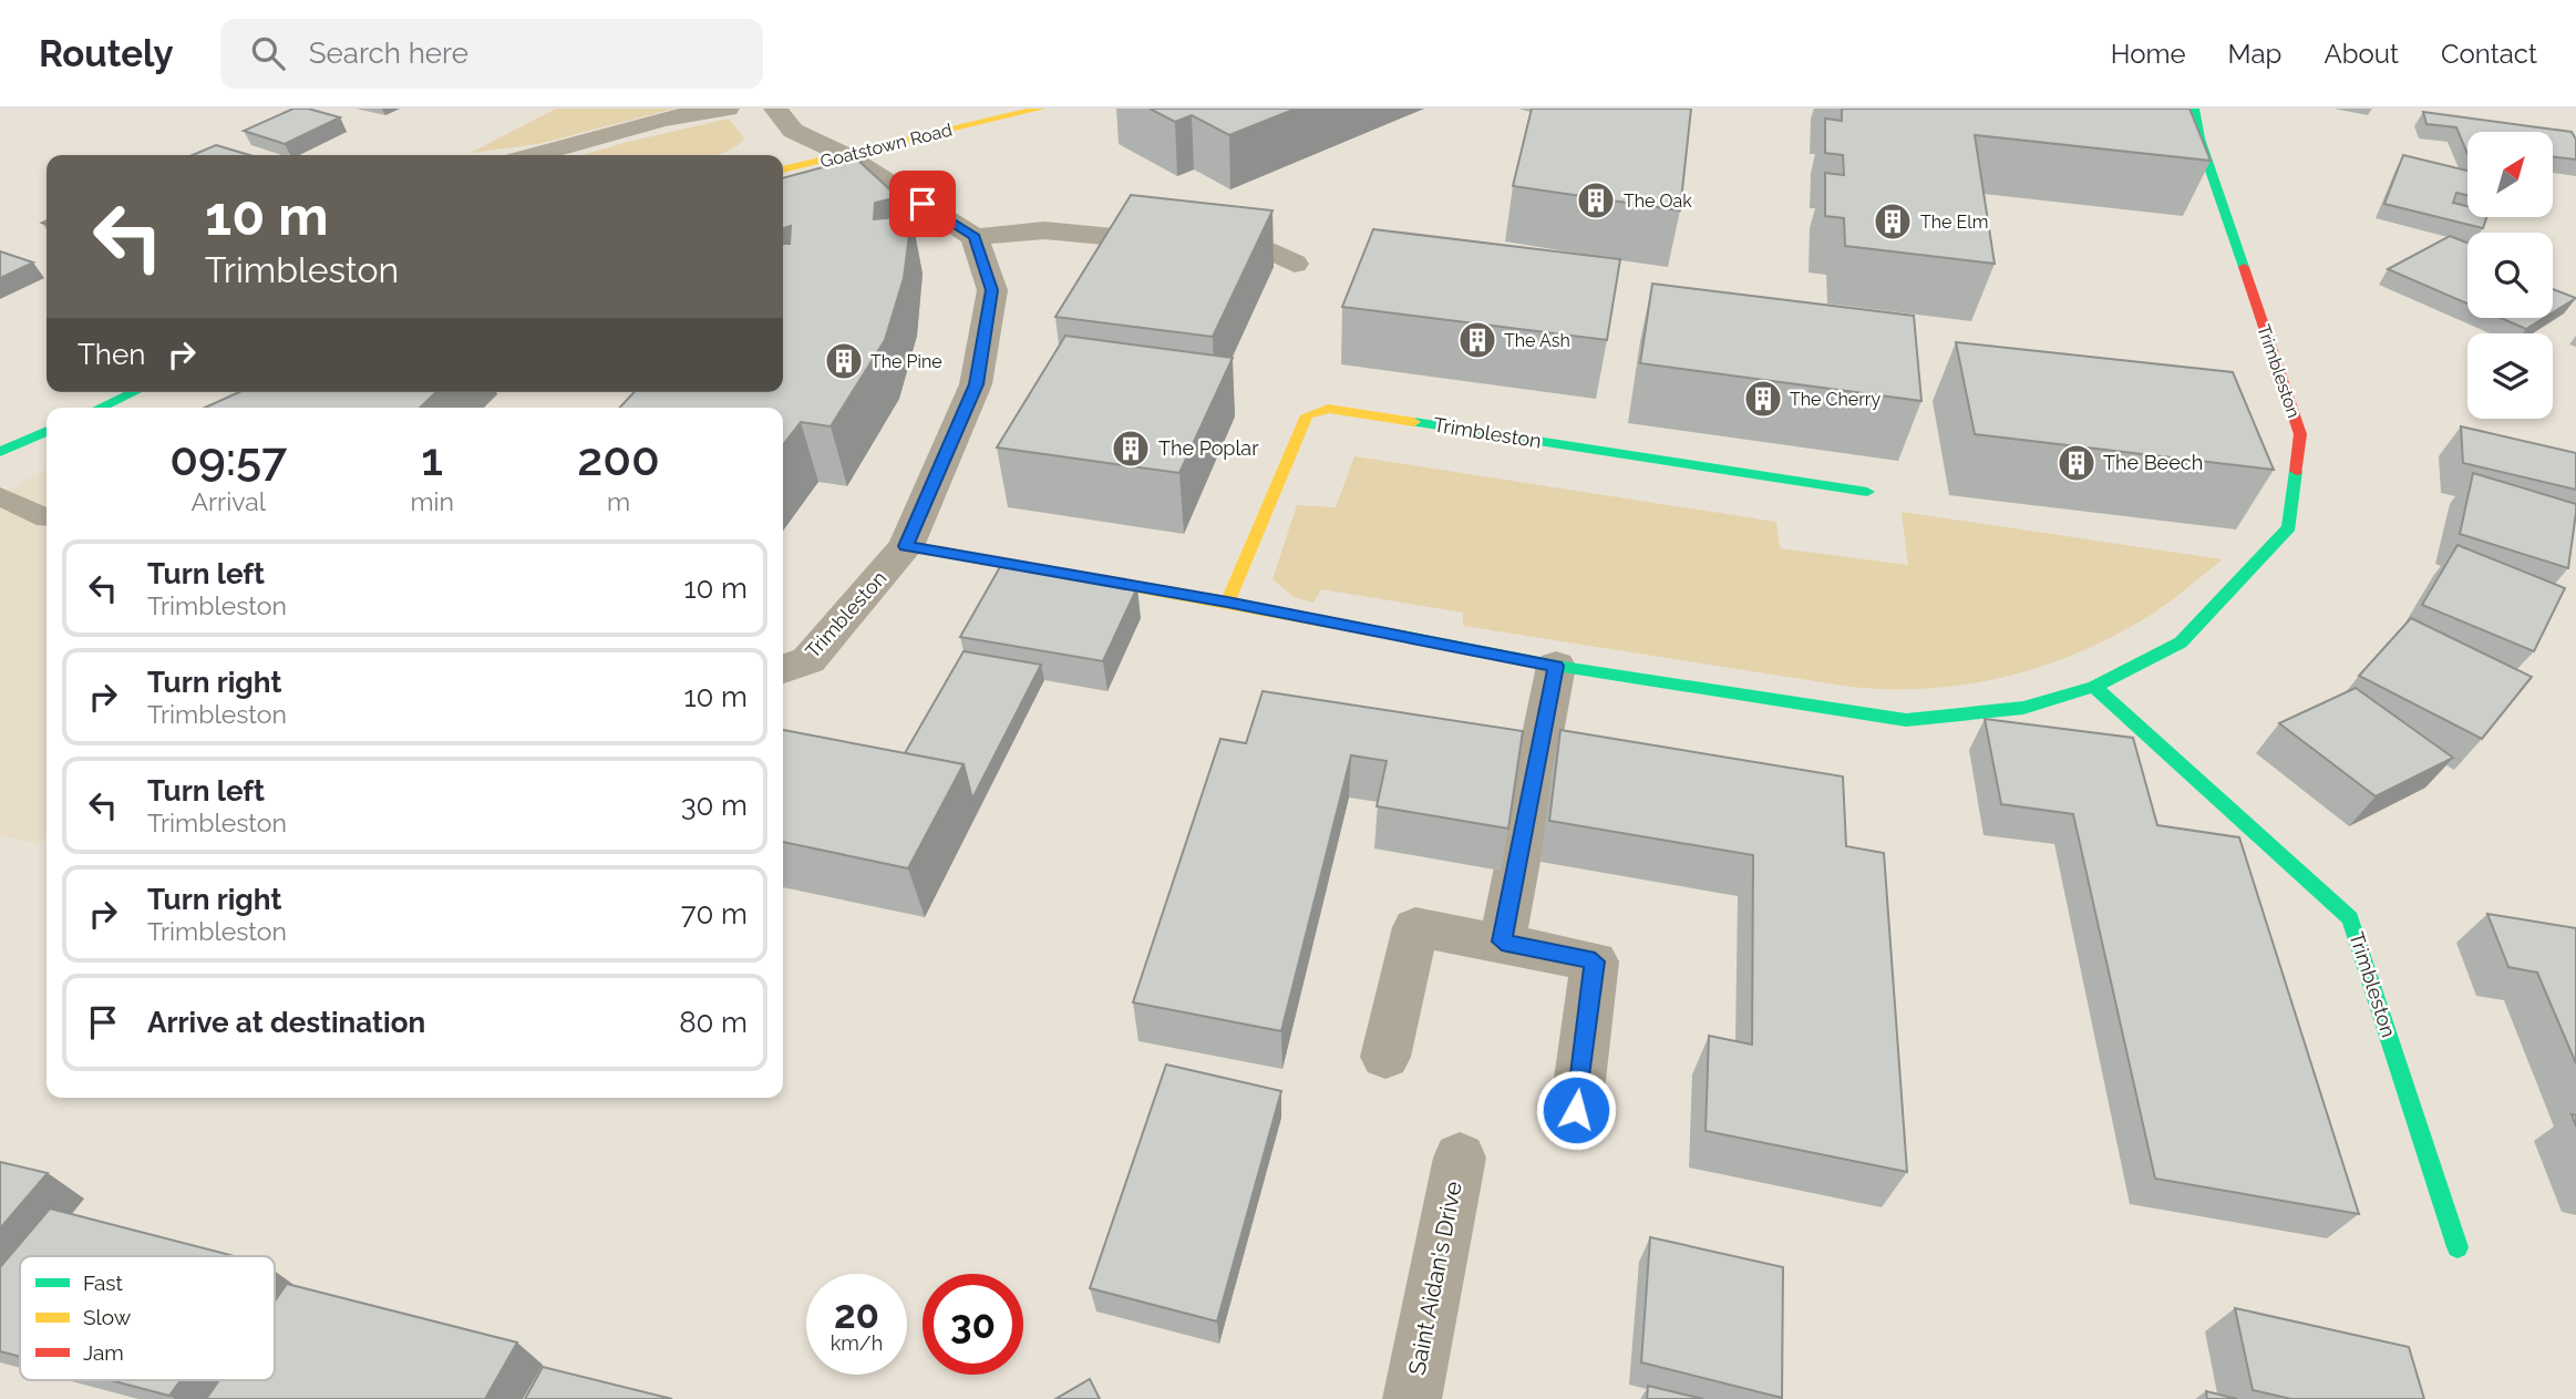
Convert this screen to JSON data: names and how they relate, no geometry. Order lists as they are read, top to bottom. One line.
{"streets":{"street":["Goatstown Road","Trimbleston","Saint Aidan's Drive"]},"places":{"building":["The Oak","The Elm","The Ash","The Pine","The Cherry","The Poplar","The Beech"]},"legend":["Fast","Slow","Jam"],"north":"top right","page":{"header":"Routely","search":"Search here","nav":["Home","Map","About","Contact"],"turn":["10 m","Trimbleston"],"then":"Then","eta":["09:57","Arrival","1","min","200","m"],"list":[{"name":"Turn left","note":"Trimbleston","value":"10 m"},{"name":"Turn right","note":"Trimbleston","value":"10 m"},{"name":"Turn left","note":"Trimbleston","value":"30 m"},{"name":"Turn right","note":"Trimbleston","value":"70 m"},{"name":"Arrive at destination","value":"80 m"}],"speed":"20 km/h","limit":"30"}}
